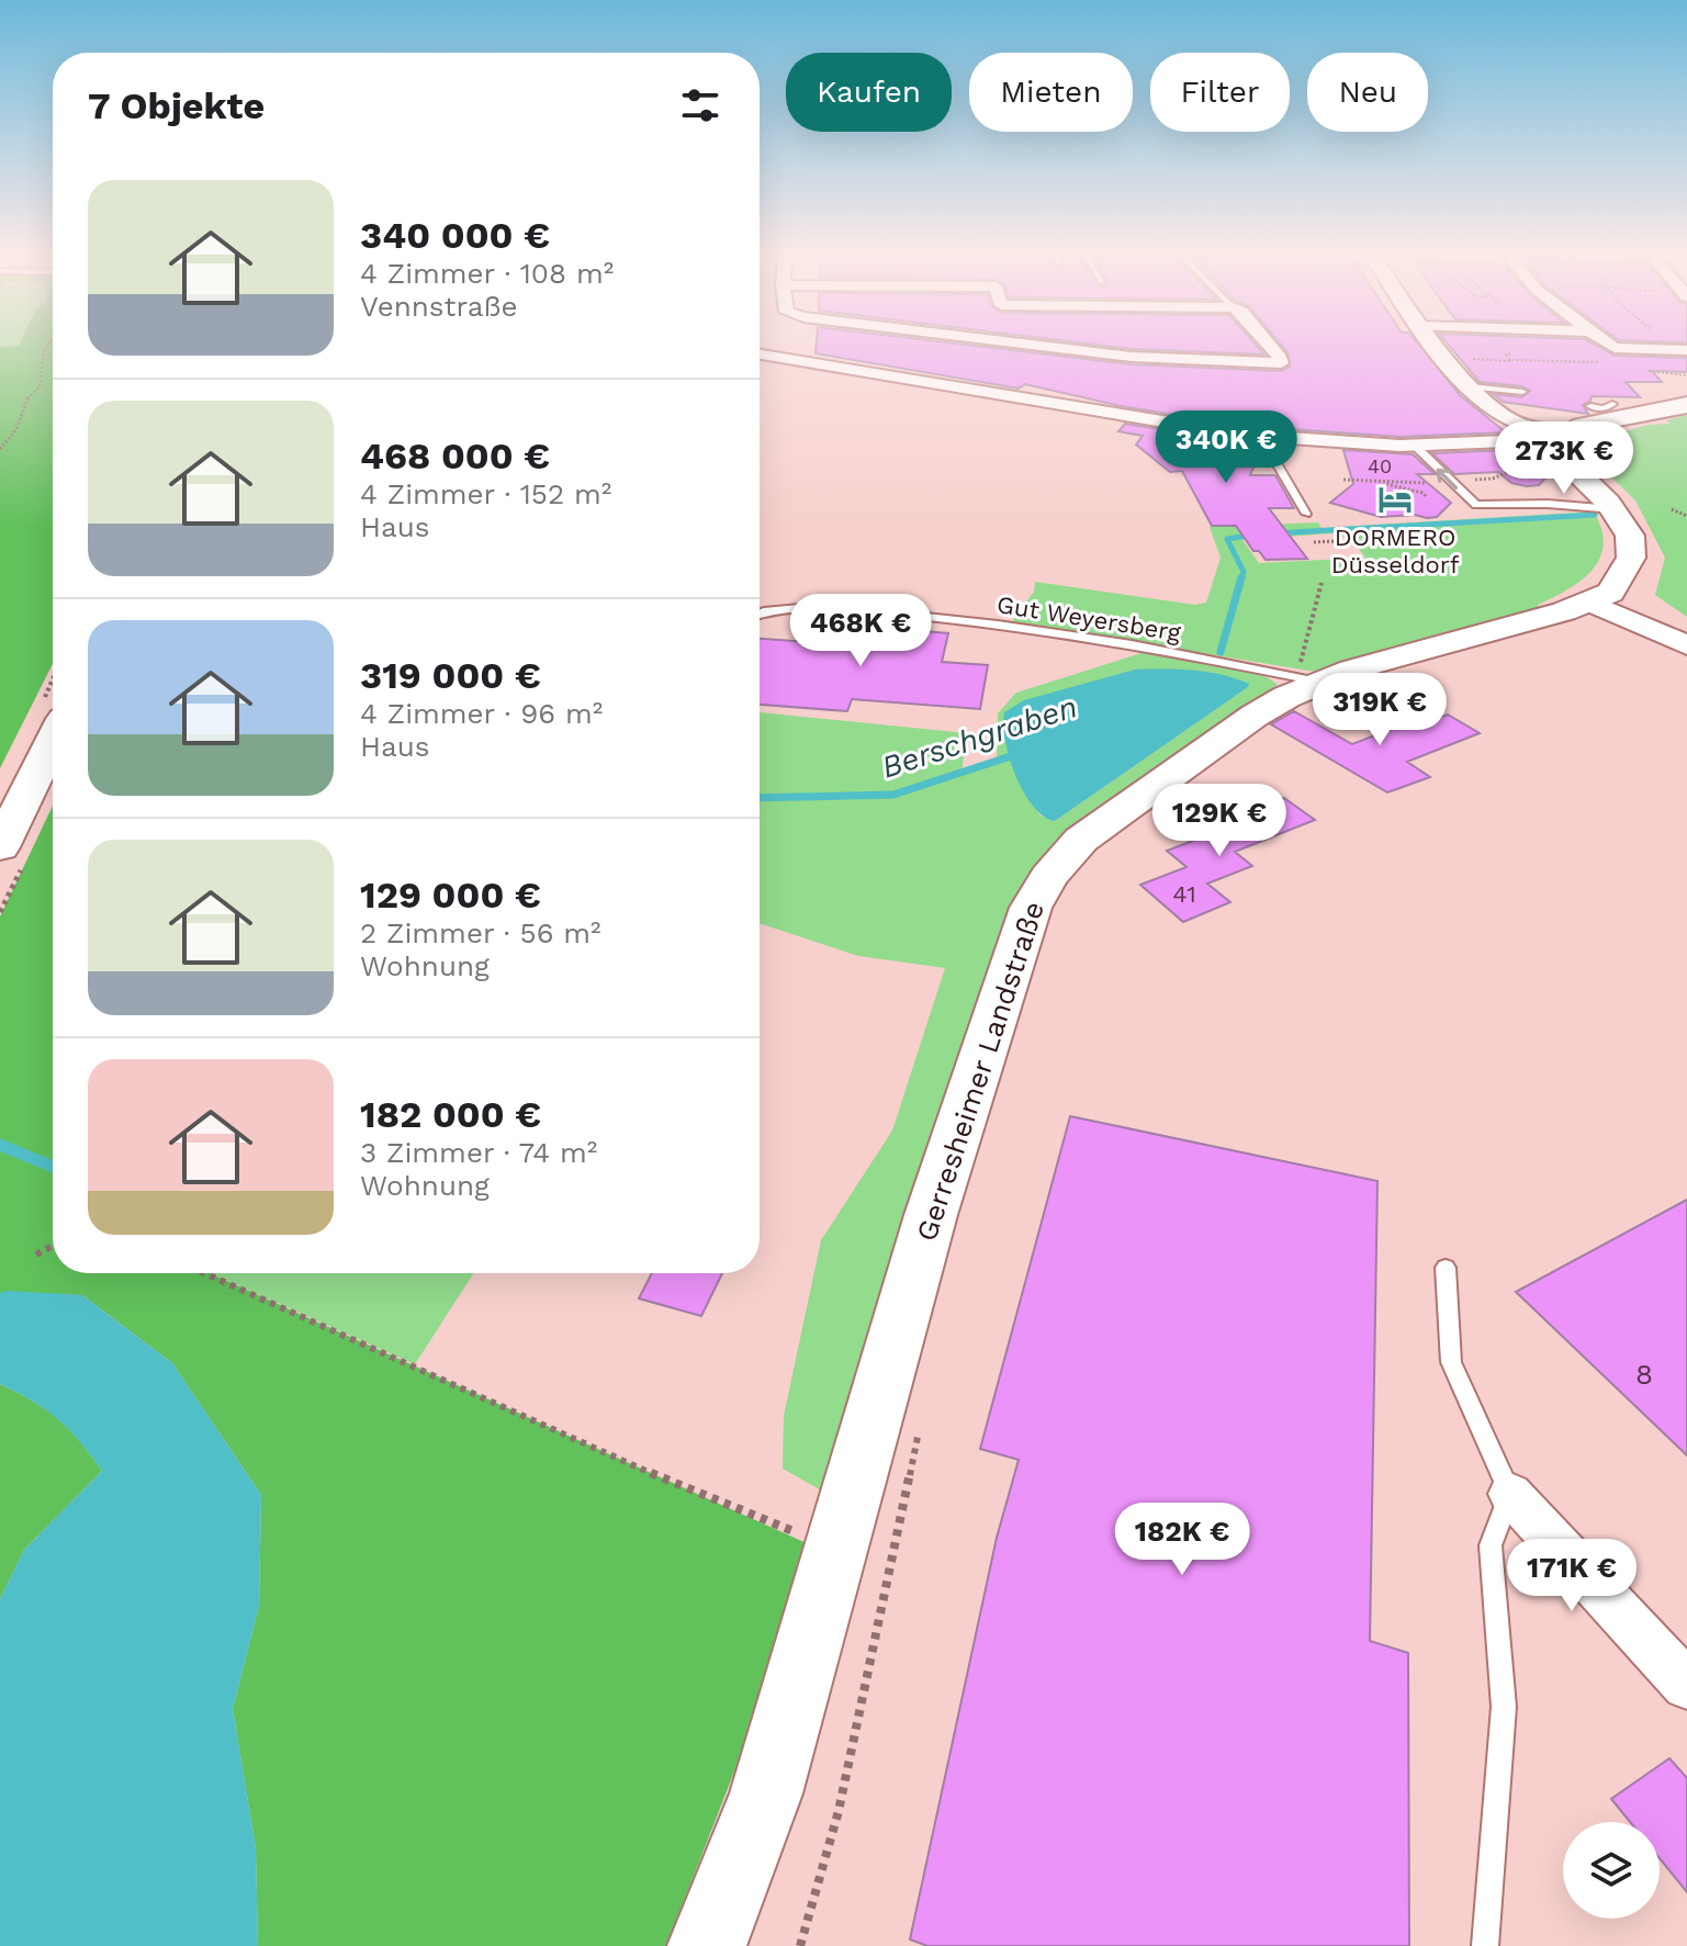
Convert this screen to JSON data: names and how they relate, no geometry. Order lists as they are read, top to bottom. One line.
{"streets":{"main road":["Gerresheimer Landstraße"],"lane":["Gut Weyersberg"]},"crossings":[["Gut Weyersberg","Gerresheimer Landstraße"]],"water":["Berschgraben"],"places":{"hotel":["DORMERO Düsseldorf"]},"house_numbers":["40","41","8"],"page":{"chip":["Kaufen","Mieten","Filter","Neu"],"heading":"7 Objekte","list":[{"name":"340 000 €","note":"4 Zimmer · 108 m² · Vennstraße"},{"name":"468 000 €","note":"4 Zimmer · 152 m² · Haus"},{"name":"319 000 €","note":"4 Zimmer · 96 m² · Haus"},{"name":"129 000 €","note":"2 Zimmer · 56 m² · Wohnung"},{"name":"182 000 €","note":"3 Zimmer · 74 m² · Wohnung"}],"price":["340K €","273K €","468K €","319K €","129K €","182K €","171K €"]}}
